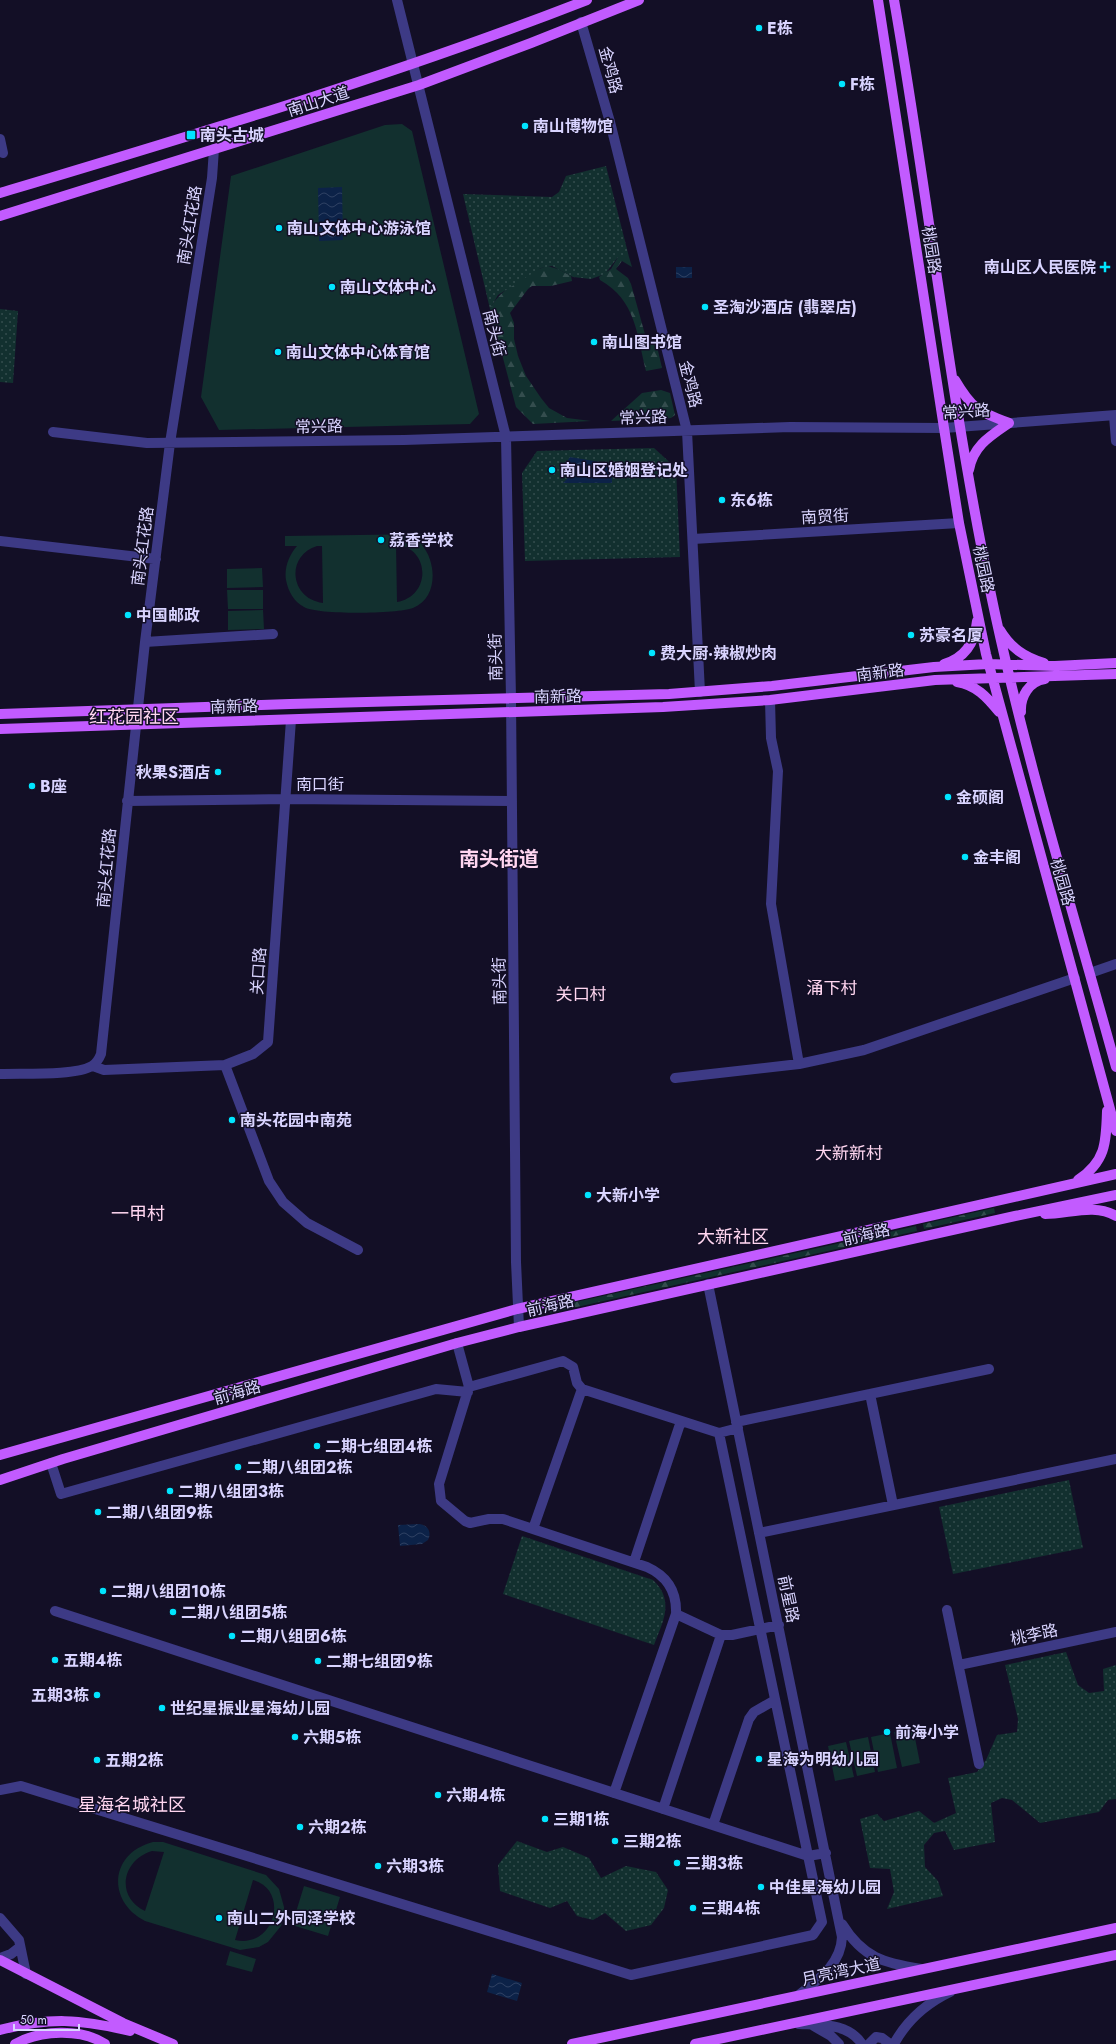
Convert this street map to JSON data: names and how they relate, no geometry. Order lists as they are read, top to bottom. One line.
{"streets":{"main road":["南山大道","桃园路","南新路","前海路","月亮湾大道"],"street":["金鸡路","南头红花路","南头街","常兴路","南贸街","南口街","关口路","前星路","桃李路"]},"crossings":[["金鸡路","南山大道"],["金鸡路","常兴路"],["金鸡路","南贸街"],["金鸡路","南新路"],["南山大道","南头红花路"],["南山大道","南头街"],["南头红花路","常兴路"],["南头红花路","南新路"],["南头红花路","南口街"],["南头红花路","关口路"],["桃园路","常兴路"],["桃园路","南贸街"],["桃园路","南新路"],["南头街","常兴路"],["南头街","南新路"],["南头街","南口街"],["南头街","前海路"],["南新路","关口路"],["南口街","关口路"],["前海路","前星路"],["前星路","月亮湾大道"]],"districts":["红花园社区","南头街道","涌下村","关口村","大新新村","一甲村","大新社区","星海名城社区"],"places":{"other":["E栋","F栋","南山博物馆","南山文体中心游泳馆","南山文体中心","圣淘沙酒店 (翡翠店)","南山图书馆","南山文体中心体育馆","南山区婚姻登记处","东6栋","荔香学校","中国邮政","苏豪名厦","费大厨·辣椒炒肉","秋果S酒店","B座","金硕阁","金丰阁","南头花园中南苑","大新小学","二期七组团4栋","二期八组团2栋","二期八组团3栋","二期八组团9栋","二期八组团10栋","二期八组团5栋","二期八组团6栋","五期4栋","二期七组团9栋","五期3栋","世纪星振业星海幼儿园","前海小学","六期5栋","星海为明幼儿园","五期2栋","六期4栋","三期1栋","六期2栋","三期2栋","三期3栋","六期3栋","中佳星海幼儿园","三期4栋","南山二外同泽学校"],"transit":["南头古城"],"health":["南山区人民医院"]},"scale_bar":"50 m"}
